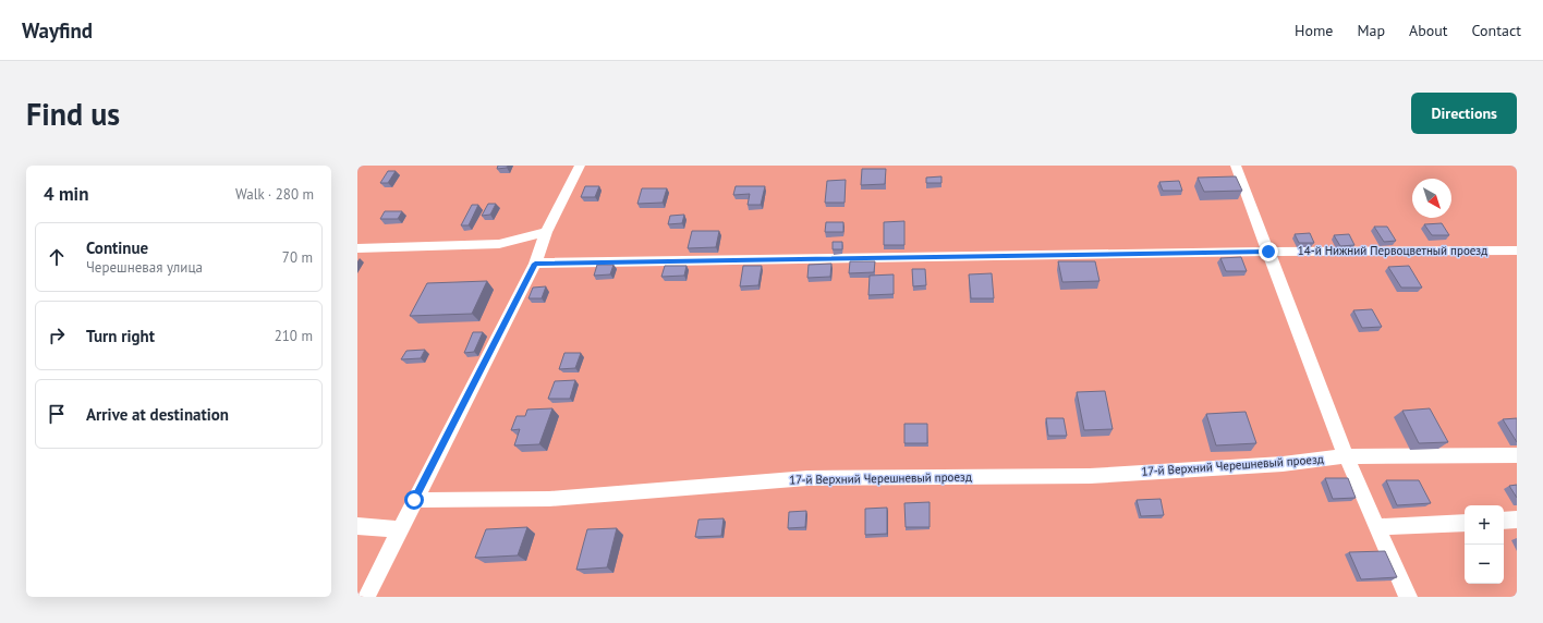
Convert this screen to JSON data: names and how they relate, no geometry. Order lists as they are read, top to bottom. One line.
{"streets":{"lane":["14-й Нижний Первоцветный проезд","17-й Верхний Черешневый проезд"]},"north":"bottom right","page":{"header":"Wayfind","nav":["Home","Map","About","Contact"],"buttons":"Directions","title":"Find us","heading":["4 min","Walk · 280 m"],"list":[["Continue","Черешневая улица","70 m"],["Turn right","210 m"],"Arrive at destination"],"map_buttons":["+","−"]}}
